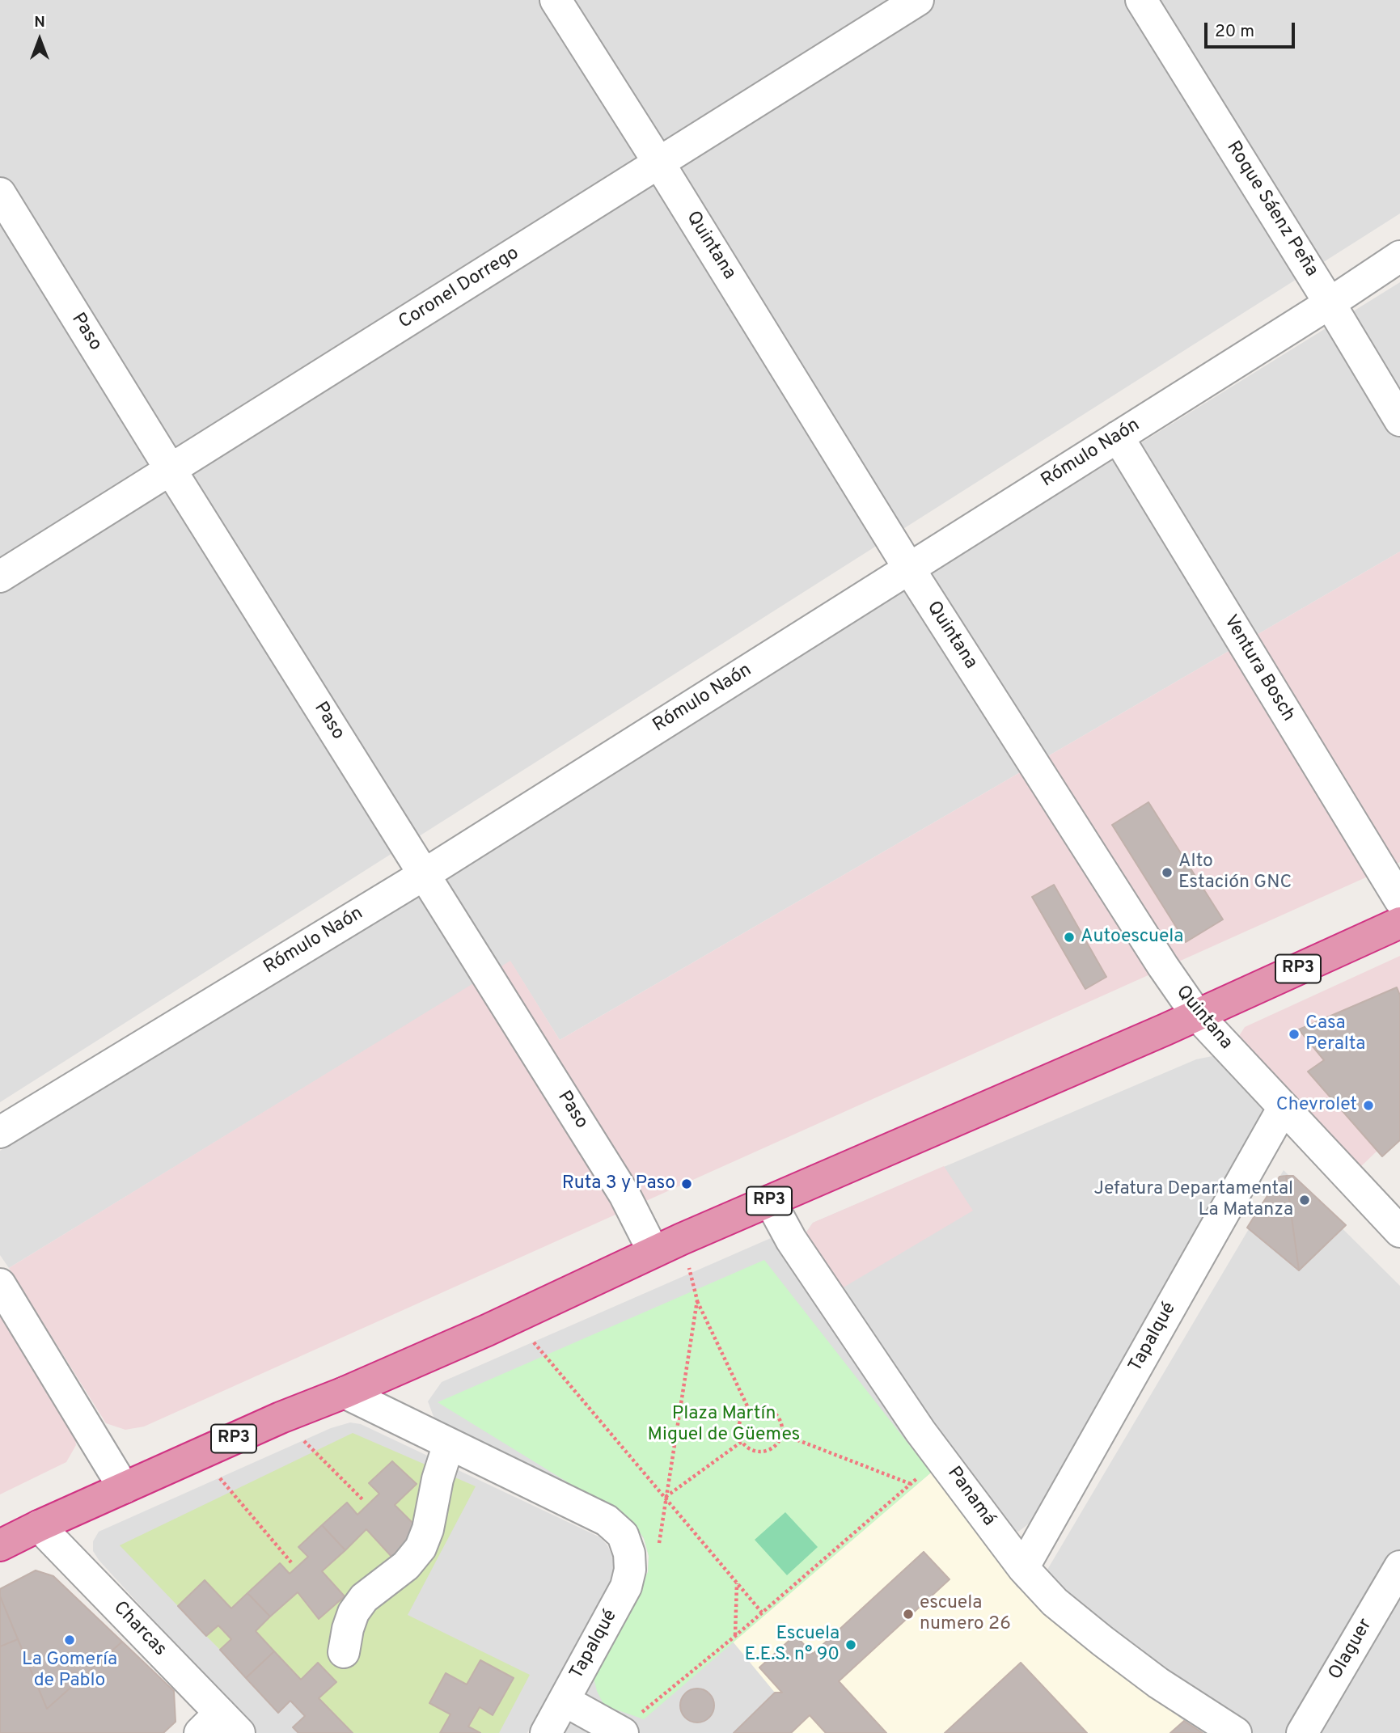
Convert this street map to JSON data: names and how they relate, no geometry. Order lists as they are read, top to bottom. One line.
{"streets":{"highway":["RP3"],"street":["Roque Sáenz Peña","Quintana","Coronel Dorrego","Paso","Rómulo Naón","Ventura Bosch","Tapalqué","Panamá","Charcas","Olaguer"]},"crossings":[["Roque Sáenz Peña","Rómulo Naón"],["Quintana","Coronel Dorrego"],["Quintana","Rómulo Naón"],["Quintana","RP3"],["Quintana","Tapalqué"],["Coronel Dorrego","Paso"],["Paso","Rómulo Naón"],["Paso","RP3"],["Rómulo Naón","Ventura Bosch"],["RP3","Panamá"],["RP3","Charcas"],["Tapalqué","Panamá"]],"parks":["Plaza Martín Miguel de Güemes"],"places":["Alto Estación GNC","Autoescuela","Casa Peralta","Chevrolet","Ruta 3 y Paso","Jefatura Departamental La Matanza","escuela numero 26","La Gomería de Pablo","Escuela E.E.S. n° 90"],"scale_bar":"20 m","north":"top"}
